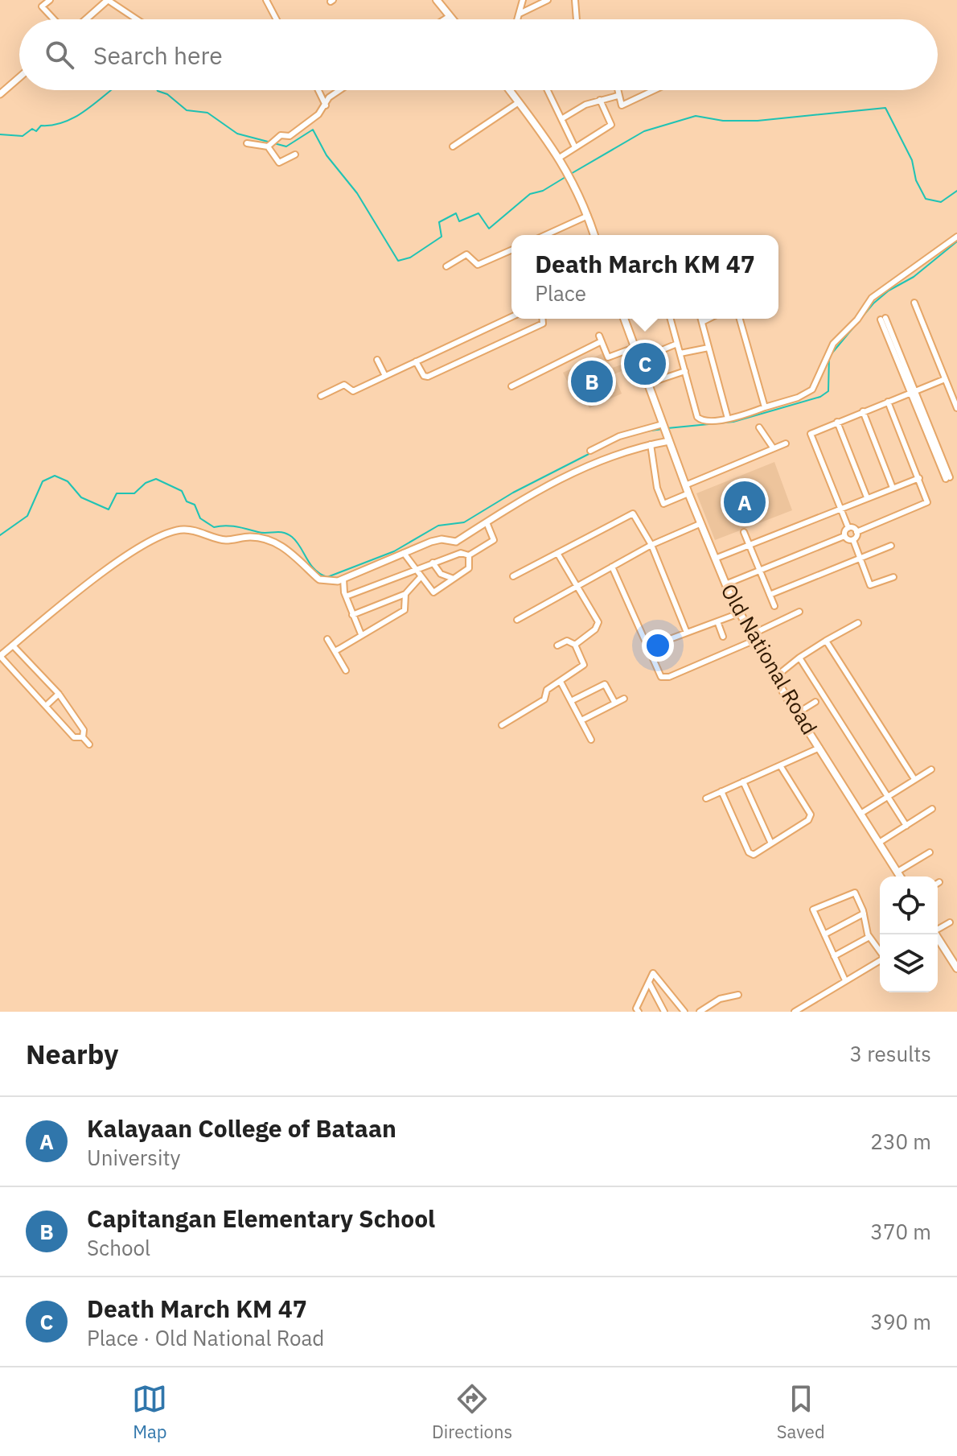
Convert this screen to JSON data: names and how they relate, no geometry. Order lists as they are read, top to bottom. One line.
{"streets":{"main road":["Old National Road"]},"page":{"search":"Search here","popup":["Death March KM 47","Place"],"pins":["C","B","A"],"heading":["Nearby","3 results"],"list":[{"mark":"A","name":"Kalayaan College of Bataan","note":"University","value":"230 m"},{"mark":"B","name":"Capitangan Elementary School","note":"School","value":"370 m"},{"mark":"C","name":"Death March KM 47","note":"Place · Old National Road","value":"390 m"}],"nav":["Map","Directions","Saved"]}}
